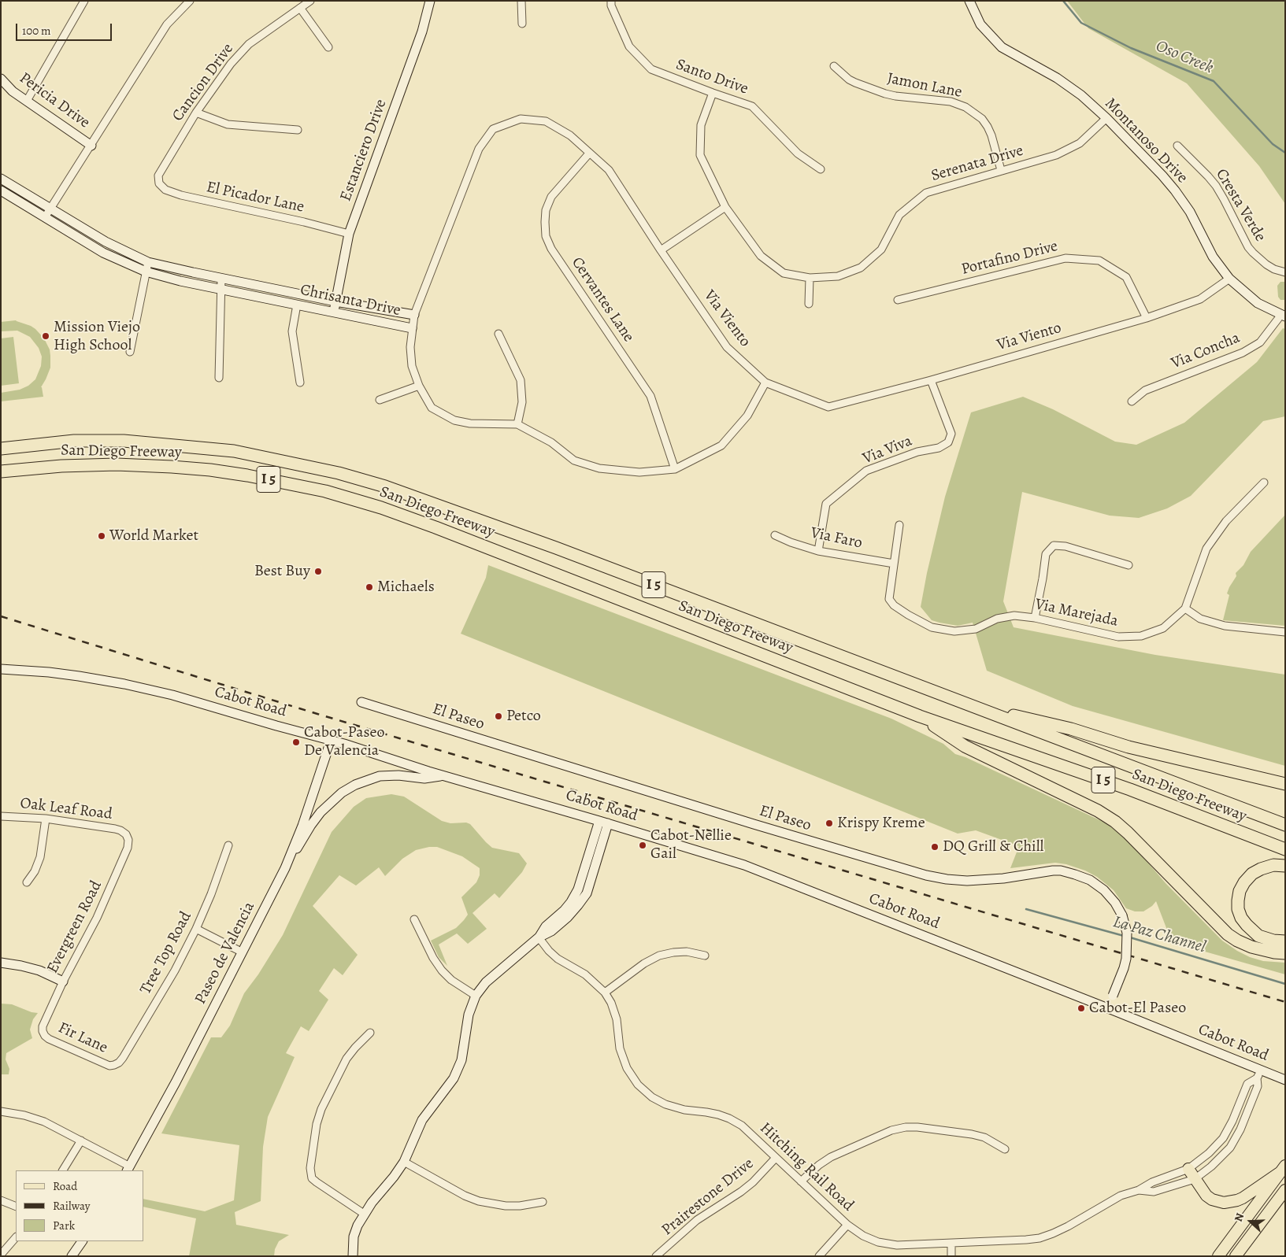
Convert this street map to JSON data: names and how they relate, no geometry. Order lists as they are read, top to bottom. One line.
{"streets":{"highway":["San Diego Freeway","I 5"],"street":["Santo Drive","Cancion Drive","Jamon Lane","Pericia Drive","Montanoso Drive","Estanciero Drive","Serenata Drive","El Picador Lane","Cresta Verde","Portafino Drive","Cervantes Lane","Chrisanta Drive","Via Viento","Via Concha","Via Viva","Via Faro","Via Marejada","Cabot Road","El Paseo","Oak Leaf Road","Evergreen Road","Tree Top Road","Paseo de Valencia","Fir Lane","Hitching Rail Road","Prairestone Drive"]},"crossings":[["Santo Drive","Serenata Drive"],["Cancion Drive","El Picador Lane"],["Jamon Lane","Serenata Drive"],["Montanoso Drive","Serenata Drive"],["Montanoso Drive","Via Viento"],["Montanoso Drive","Via Concha"],["Estanciero Drive","El Picador Lane"],["Estanciero Drive","Chrisanta Drive"],["Portafino Drive","Via Viento"],["Cervantes Lane","Chrisanta Drive"],["Cervantes Lane","Via Viento"],["Chrisanta Drive","Via Viento"],["Via Viento","Via Viva"],["Via Viva","Via Faro"],["Via Faro","Via Marejada"],["Cabot Road","El Paseo"],["Cabot Road","Paseo de Valencia"],["Cabot Road","Hitching Rail Road"],["Oak Leaf Road","Evergreen Road"],["Evergreen Road","Fir Lane"],["Tree Top Road","Fir Lane"],["Hitching Rail Road","Prairestone Drive"]],"water":["Oso Creek","La Paz Channel"],"places":["Mission Viejo High School","World Market","Best Buy","Michaels","Petco","Cabot-Paseo De Valencia","Krispy Kreme","Cabot-Nellie Gail","DQ Grill & Chill","Cabot-El Paseo"],"legend":["Road","Railway","Park"],"scale_bar":"100 m","north":"left"}
